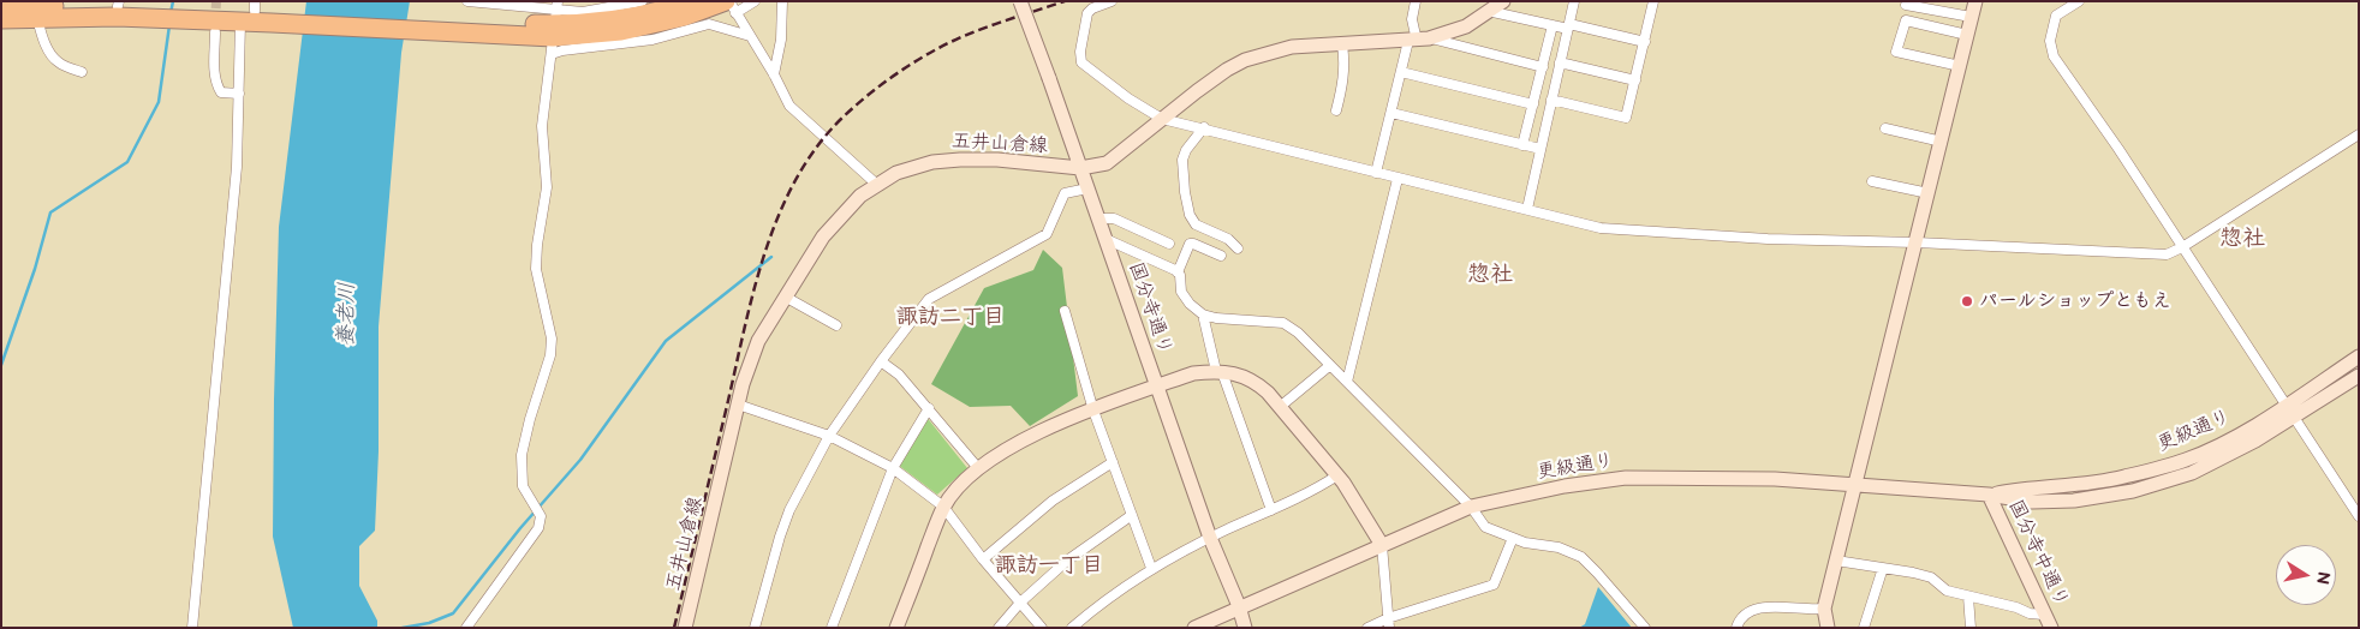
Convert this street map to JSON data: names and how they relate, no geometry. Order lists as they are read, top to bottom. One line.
{"streets":{"street":["五井山倉線","国分寺通り","更級通り","国分寺中通り"]},"crossings":[["五井山倉線","国分寺通り"],["国分寺通り","更級通り"],["更級通り","国分寺中通り"]],"districts":["惣社","惣社","諏訪二丁目","諏訪一丁目"],"water":["養老川"],"places":["パールショップともえ"],"north":"right"}
